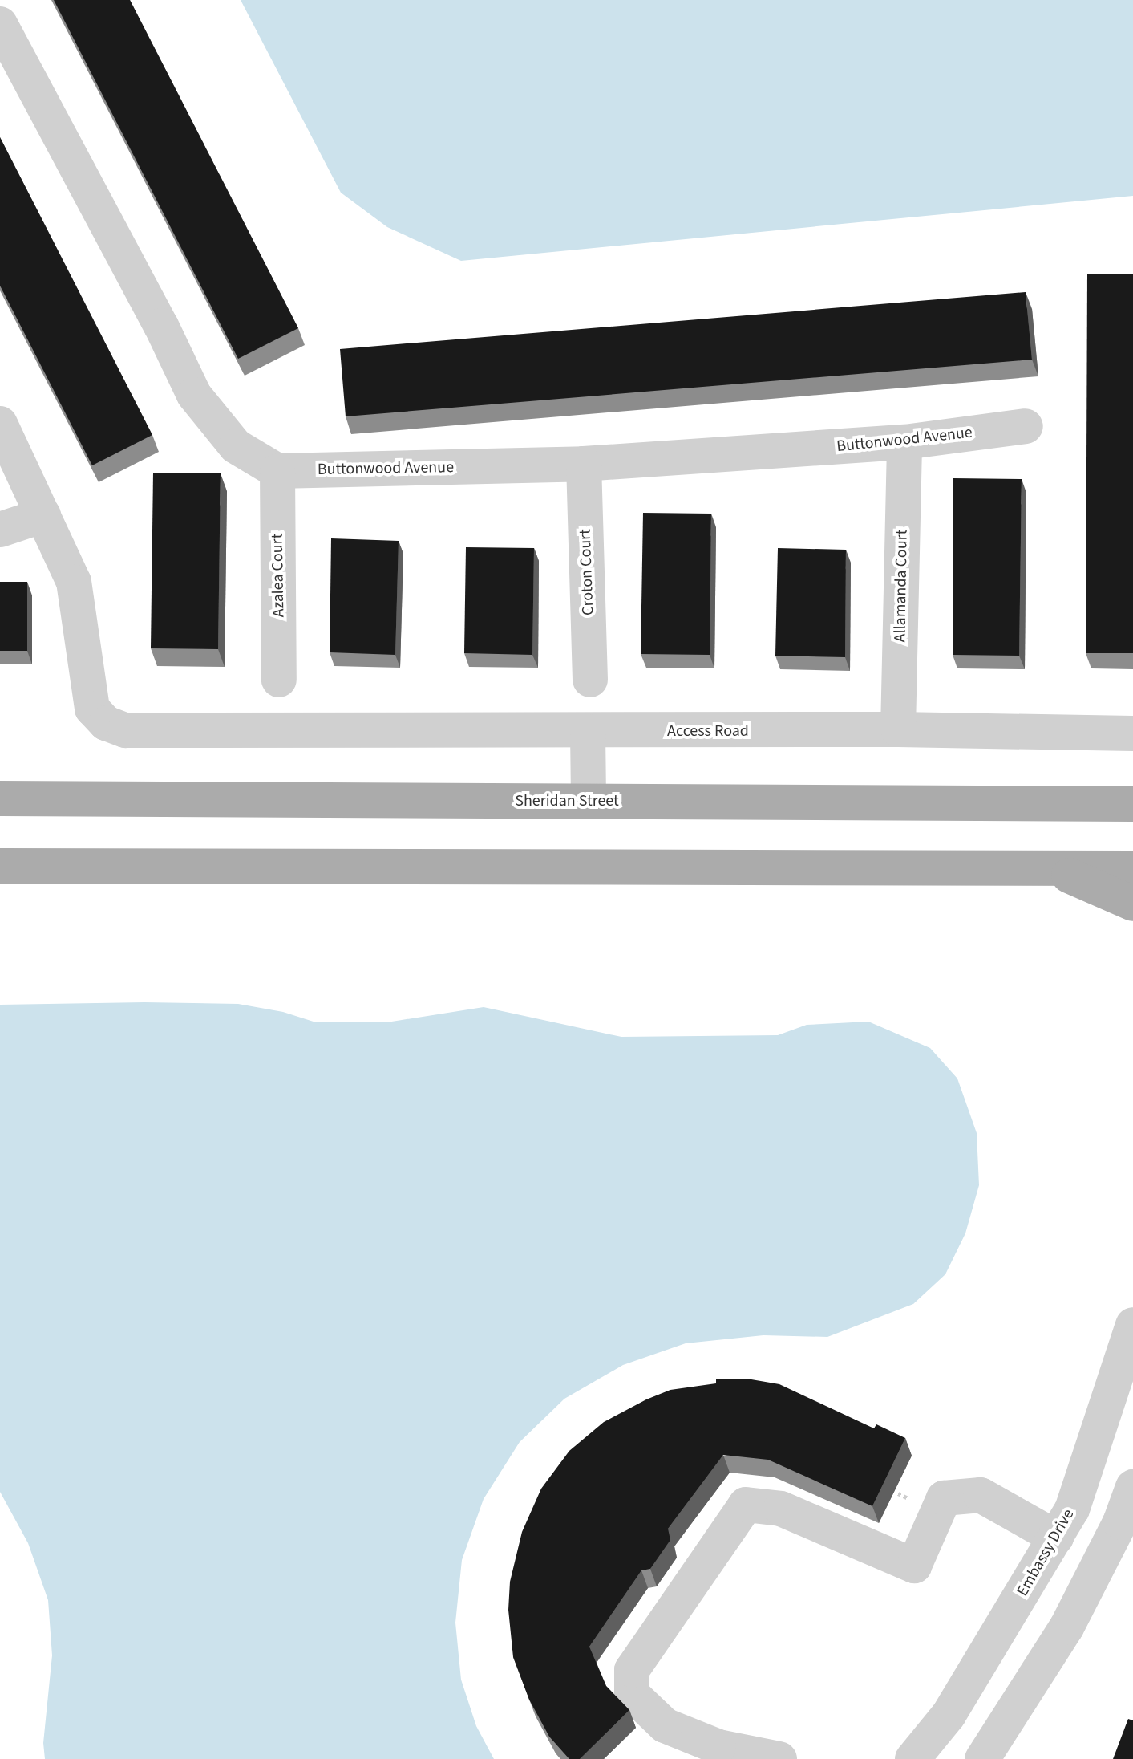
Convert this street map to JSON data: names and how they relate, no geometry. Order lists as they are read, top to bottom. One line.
{"streets":{"main road":["Sheridan Street"],"street":["Buttonwood Avenue","Croton Court","Azalea Court","Allamanda Court","Access Road","Embassy Drive"]},"crossings":[["Buttonwood Avenue","Croton Court"],["Buttonwood Avenue","Azalea Court"],["Buttonwood Avenue","Allamanda Court"],["Allamanda Court","Access Road"]]}
